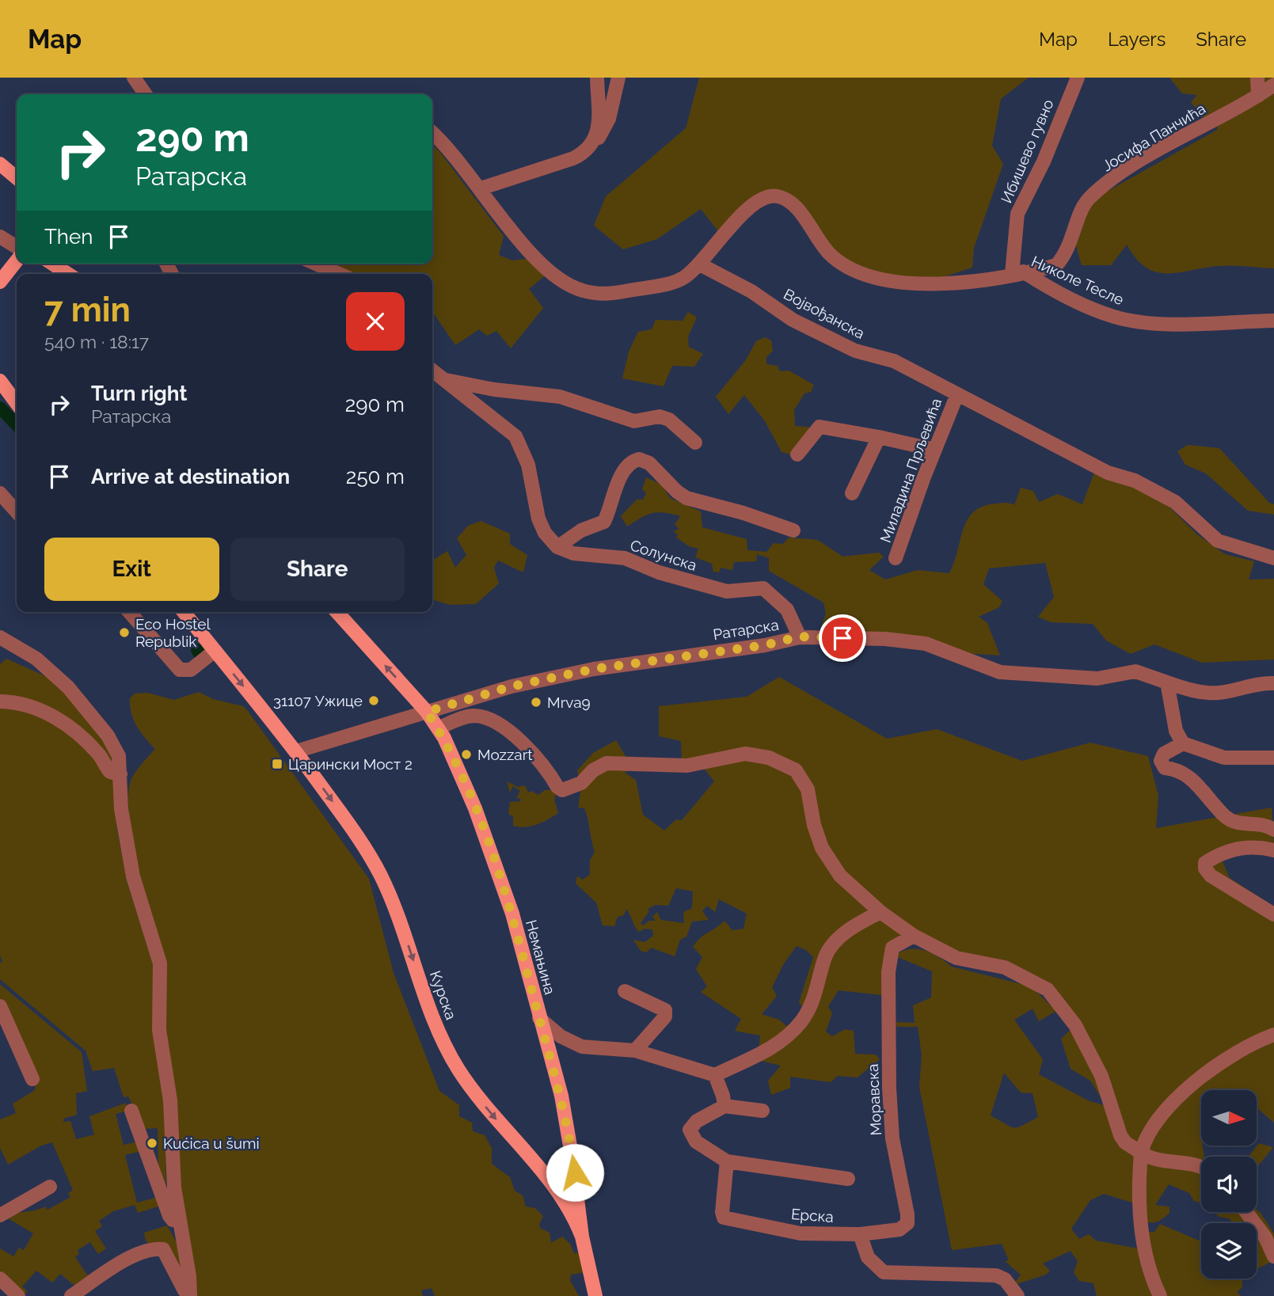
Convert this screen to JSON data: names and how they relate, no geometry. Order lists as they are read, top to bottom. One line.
{"streets":{"main road":["Немањина","Курска"],"street":["Јосифа Панчића","Ибишево гувно","Николе Тесле","Војвођанска","Миладина Прљевића","Солунска","Ратарска","Моравска","Ерска"]},"crossings":[["Јосифа Панчића","Ибишево гувно"],["Јосифа Панчића","Николе Тесле"],["Ибишево гувно","Николе Тесле"],["Николе Тесле","Војвођанска"],["Војвођанска","Миладина Прљевића"],["Солунска","Ратарска"],["Ратарска","Немањина"],["Ратарска","Курска"],["Немањина","Курска"],["Моравска","Ерска"]],"one_way":["Курска"],"places":{"other":["Eco Hostel Republik","31107 Ужице","Mrva9","Mozzart","Kućica u šumi"],"transit":["Царински Мост 2"]},"north":"right","page":{"header":"Map","nav":["Map","Layers","Share"],"turn":["290 m","Ратарска"],"then":"Then","heading":["7 min","540 m · 18:17"],"list":[{"name":"Turn right","note":"Ратарска","value":"290 m"},{"name":"Arrive at destination","value":"250 m"}],"buttons":["Exit","Share"]}}
